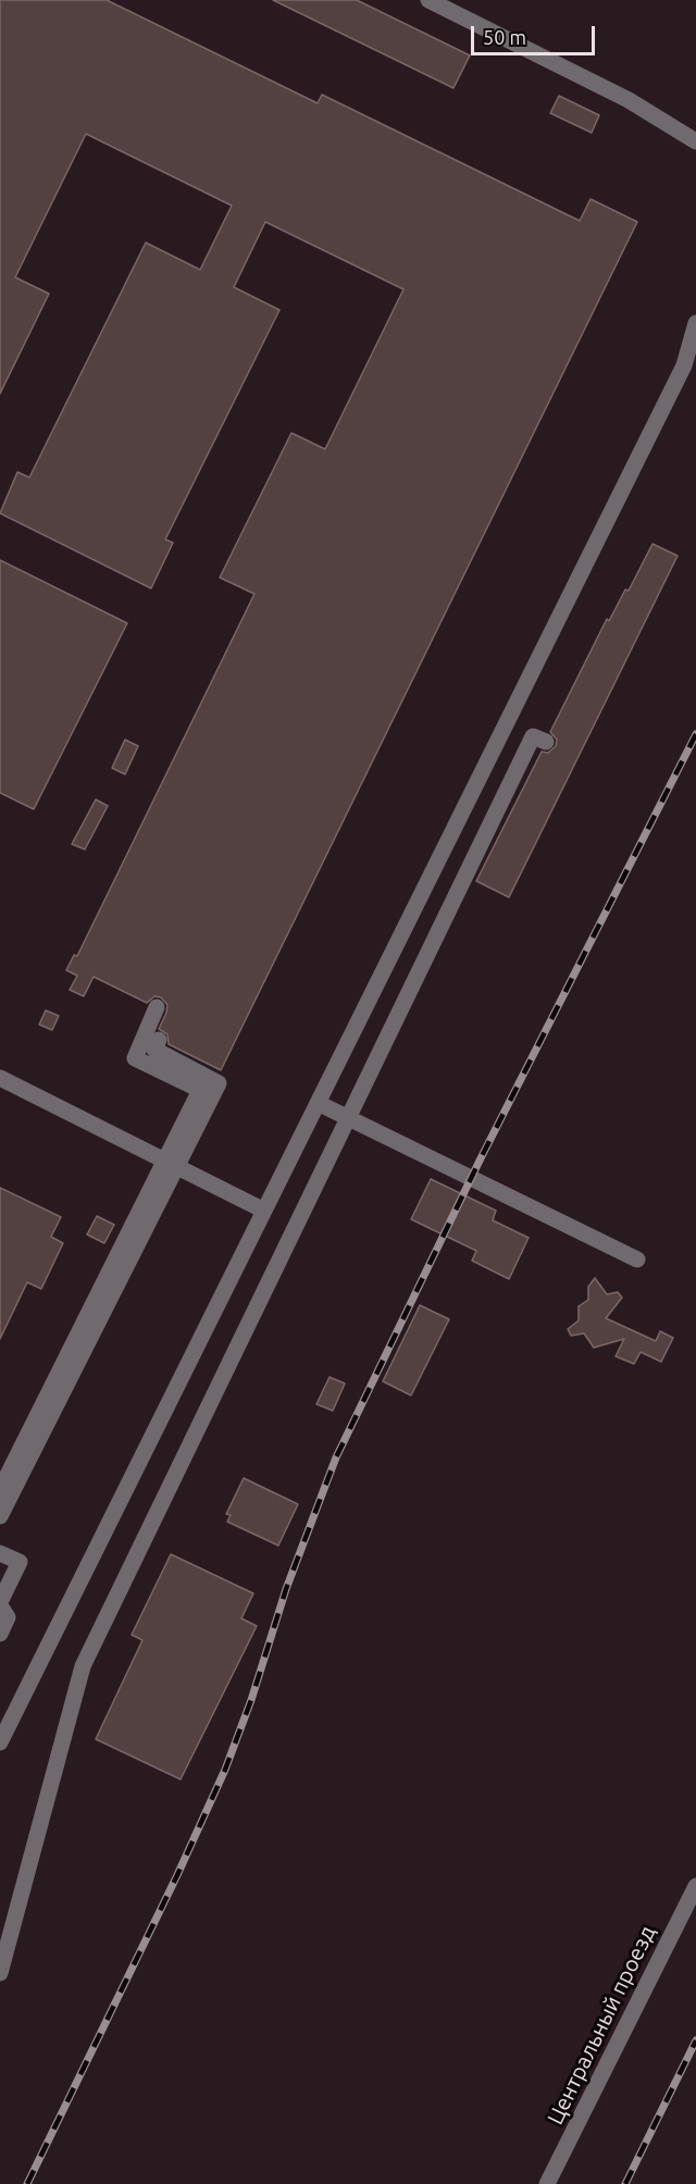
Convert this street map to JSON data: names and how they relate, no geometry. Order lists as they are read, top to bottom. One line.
{"streets":{"street":["Центральный проезд"]},"scale_bar":"50 m"}
